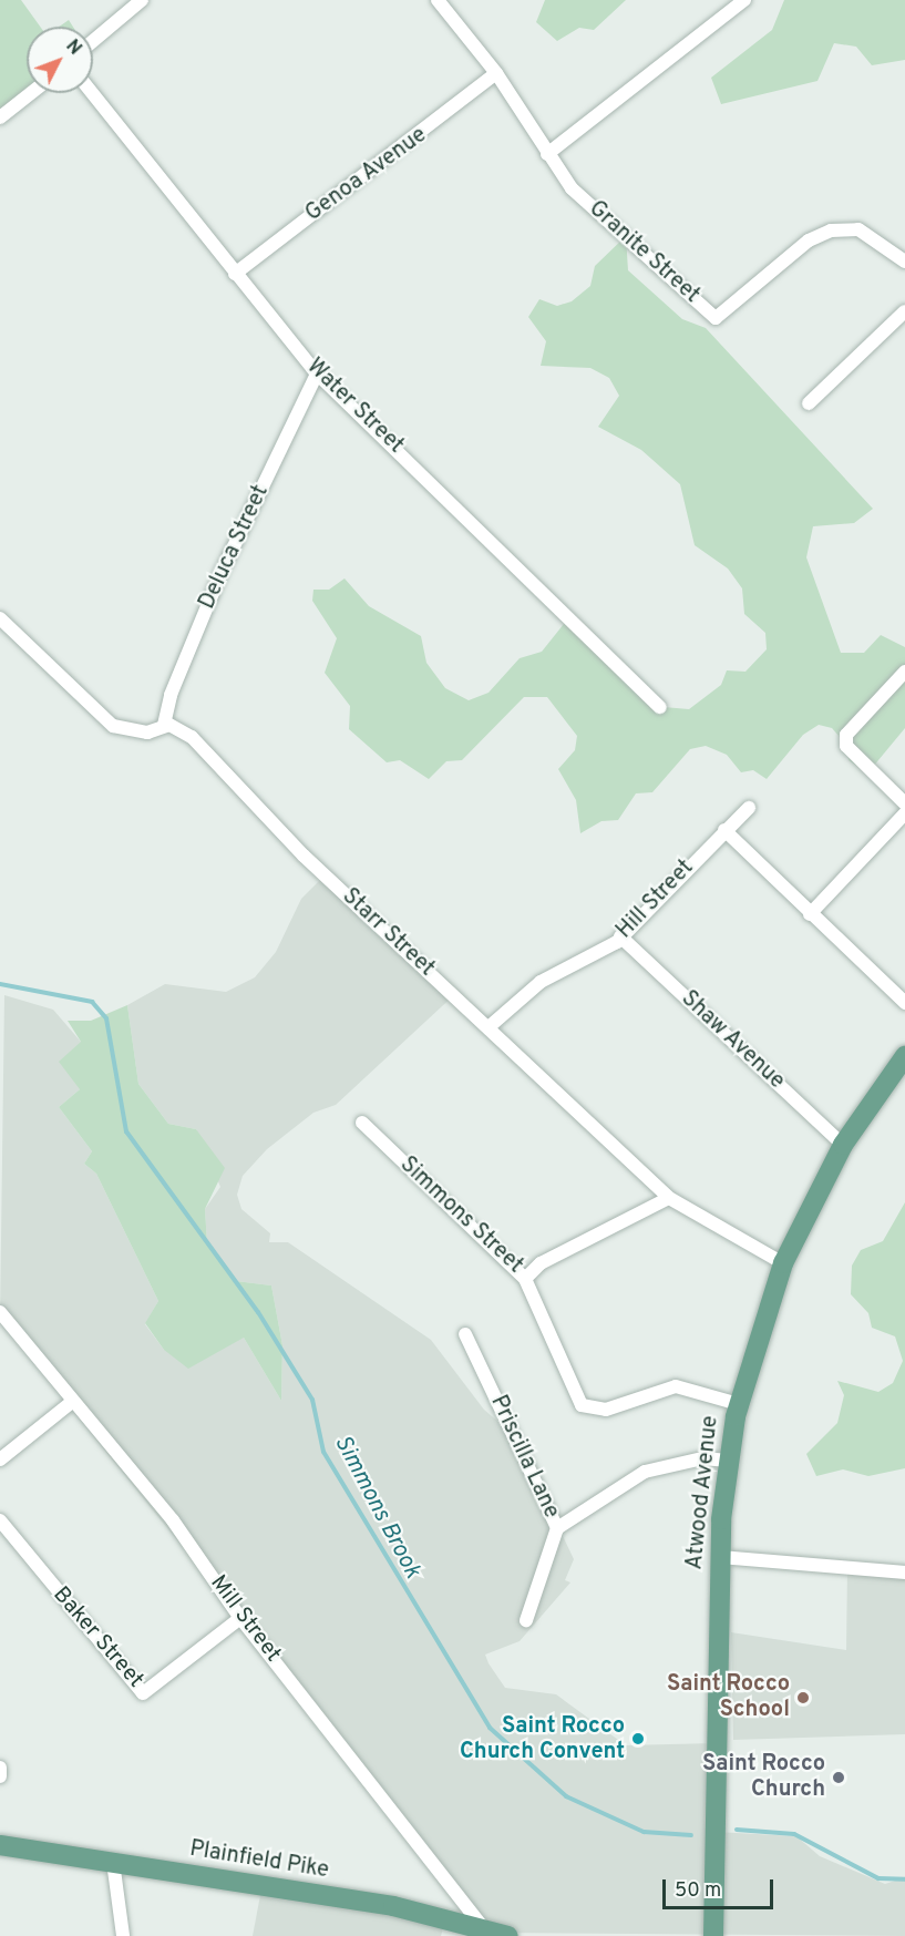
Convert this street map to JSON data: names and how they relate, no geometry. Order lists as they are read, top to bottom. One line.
{"streets":{"main road":["Atwood Avenue","Plainfield Pike"],"street":["Genoa Avenue","Granite Street","Water Street","Deluca Street","Hill Street","Starr Street","Shaw Avenue","Simmons Street","Priscilla Lane","Mill Street","Baker Street"]},"crossings":[["Genoa Avenue","Granite Street"],["Genoa Avenue","Water Street"],["Water Street","Deluca Street"],["Deluca Street","Starr Street"],["Hill Street","Starr Street"],["Hill Street","Shaw Avenue"],["Starr Street","Simmons Street"],["Starr Street","Atwood Avenue"],["Shaw Avenue","Atwood Avenue"],["Mill Street","Baker Street"],["Mill Street","Plainfield Pike"]],"water":["Simmons Brook"],"places":["Saint Rocco School","Saint Rocco Church Convent","Saint Rocco Church"],"scale_bar":"50 m","north":"top right"}
